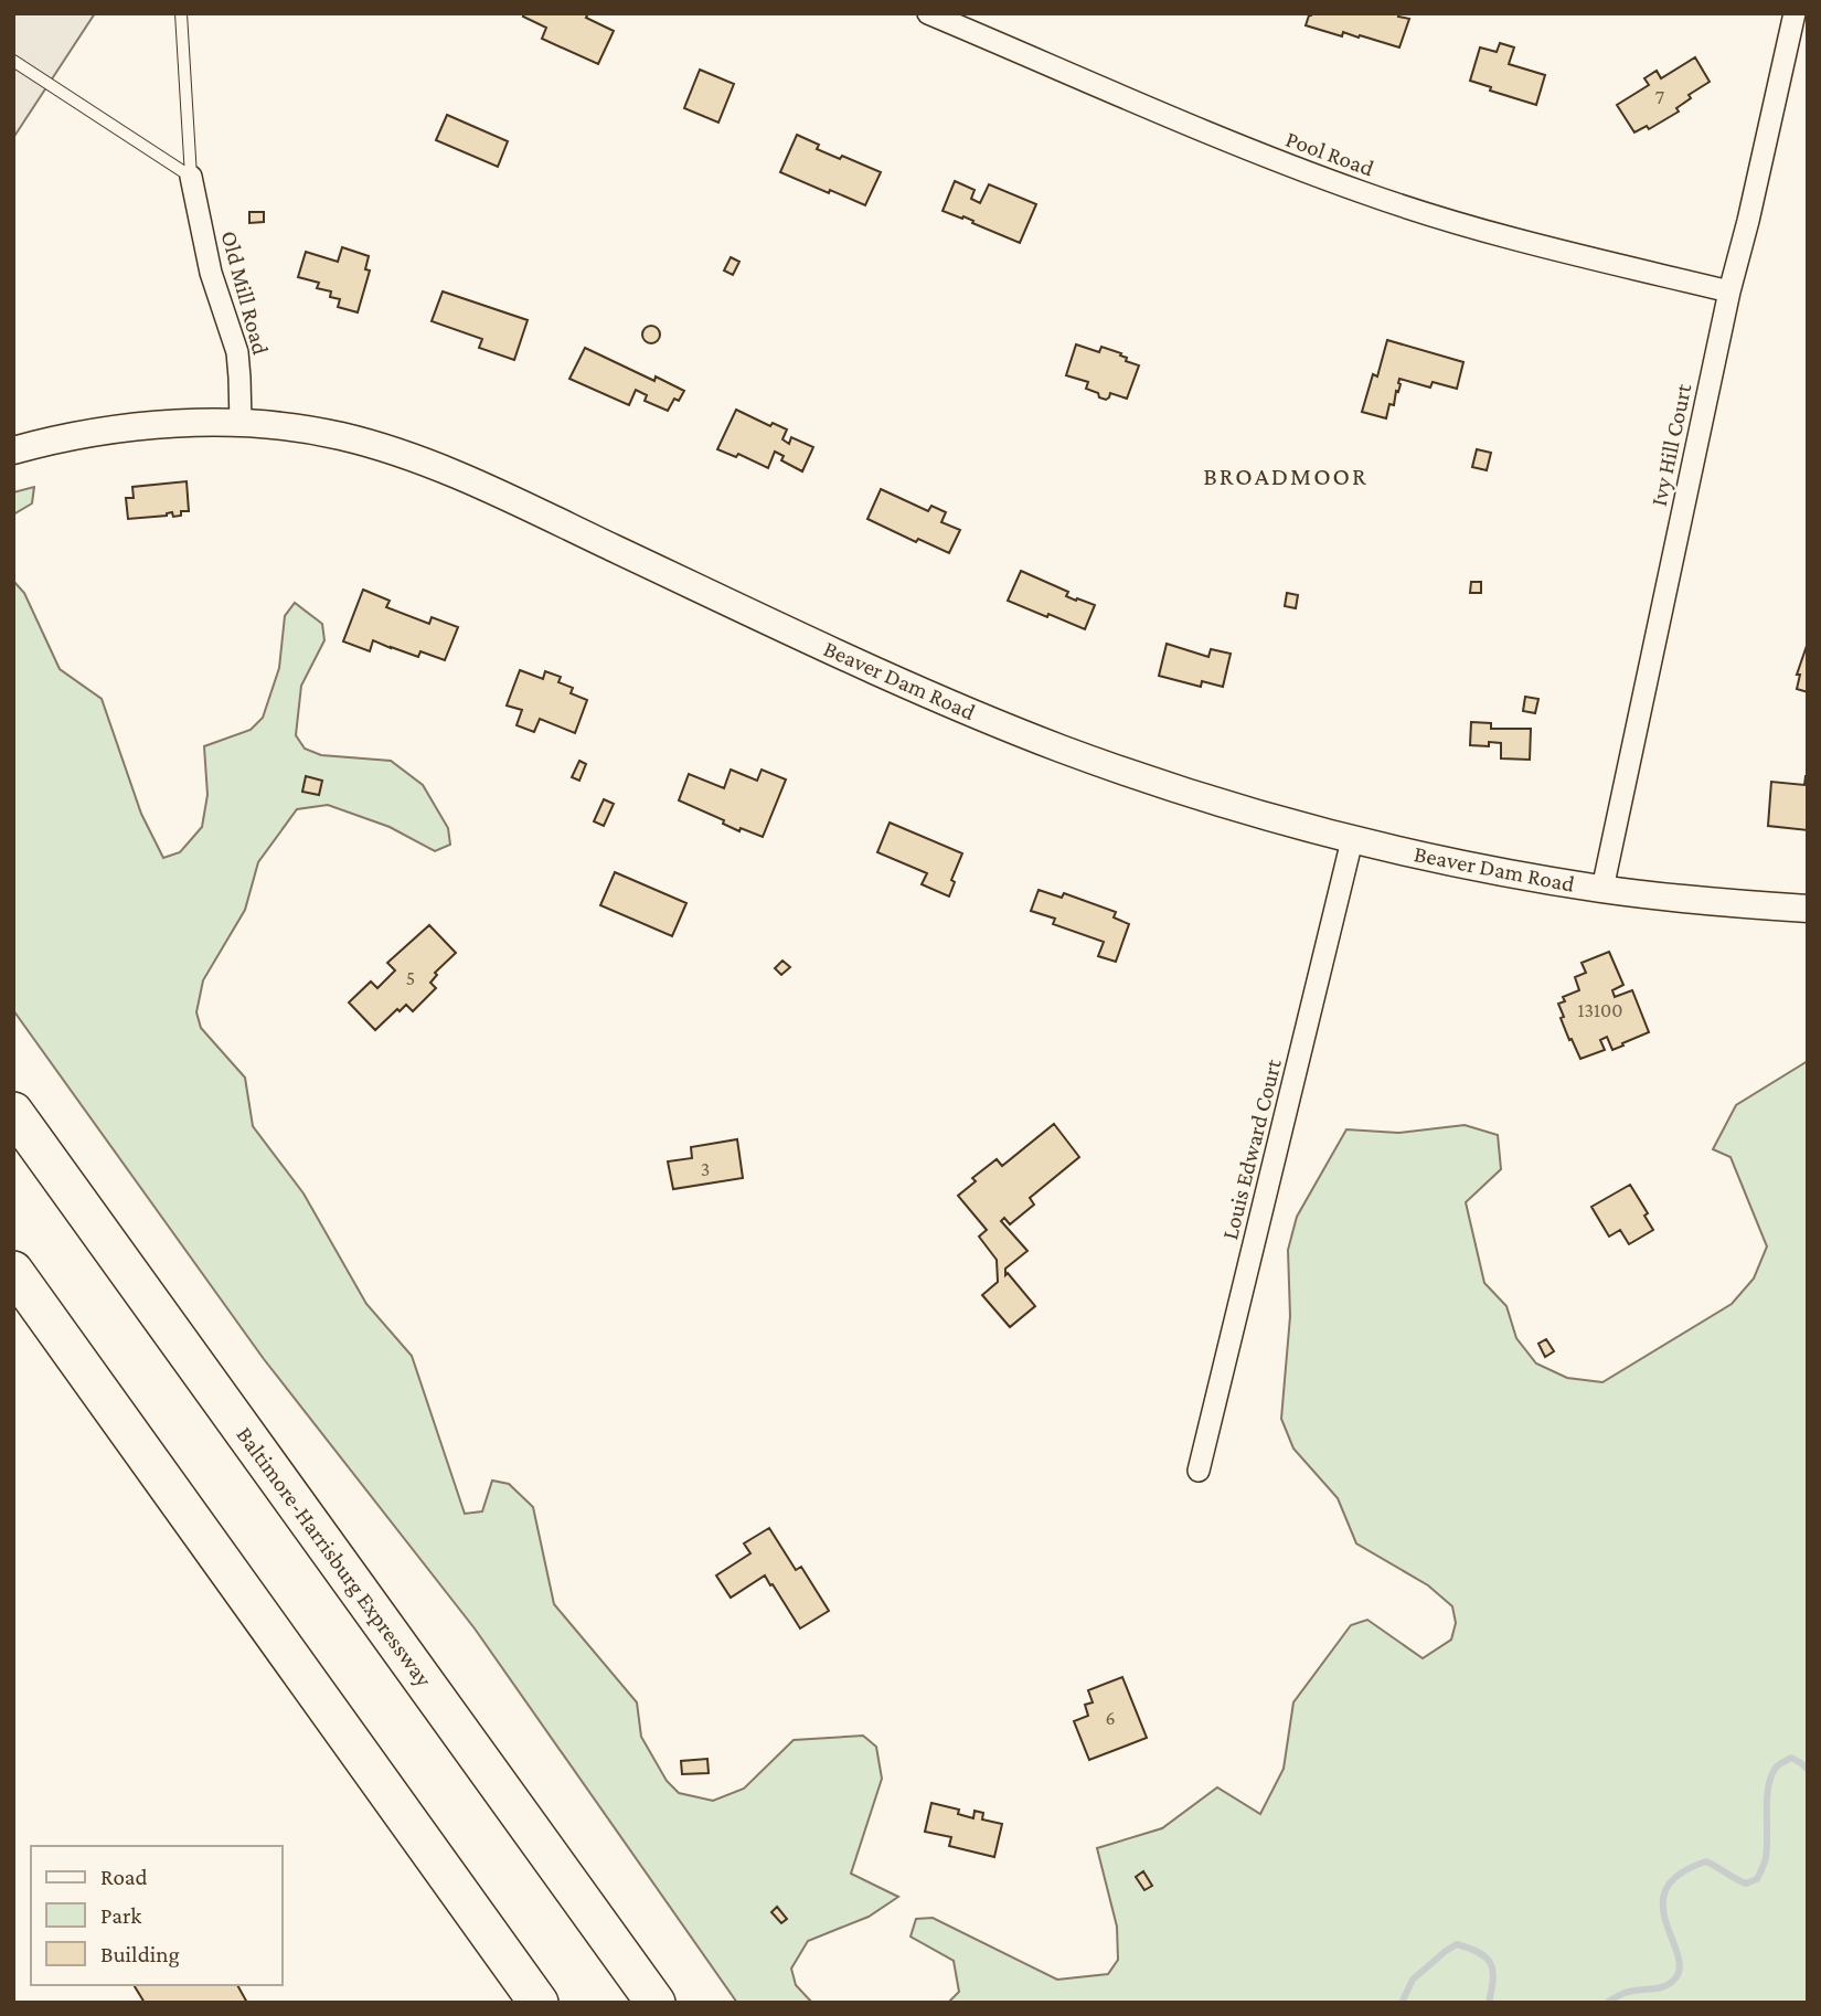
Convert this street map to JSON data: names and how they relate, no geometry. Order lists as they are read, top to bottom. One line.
{"streets":{"highway":["Baltimore-Harrisburg Expressway"],"street":["Pool Road","Old Mill Road","Ivy Hill Court","Beaver Dam Road","Louis Edward Court"]},"crossings":[["Pool Road","Ivy Hill Court"],["Old Mill Road","Beaver Dam Road"],["Ivy Hill Court","Beaver Dam Road"],["Beaver Dam Road","Louis Edward Court"]],"districts":["BROADMOOR"],"house_numbers":["7","5","13100","3","6"],"legend":["Road","Park","Building"]}
